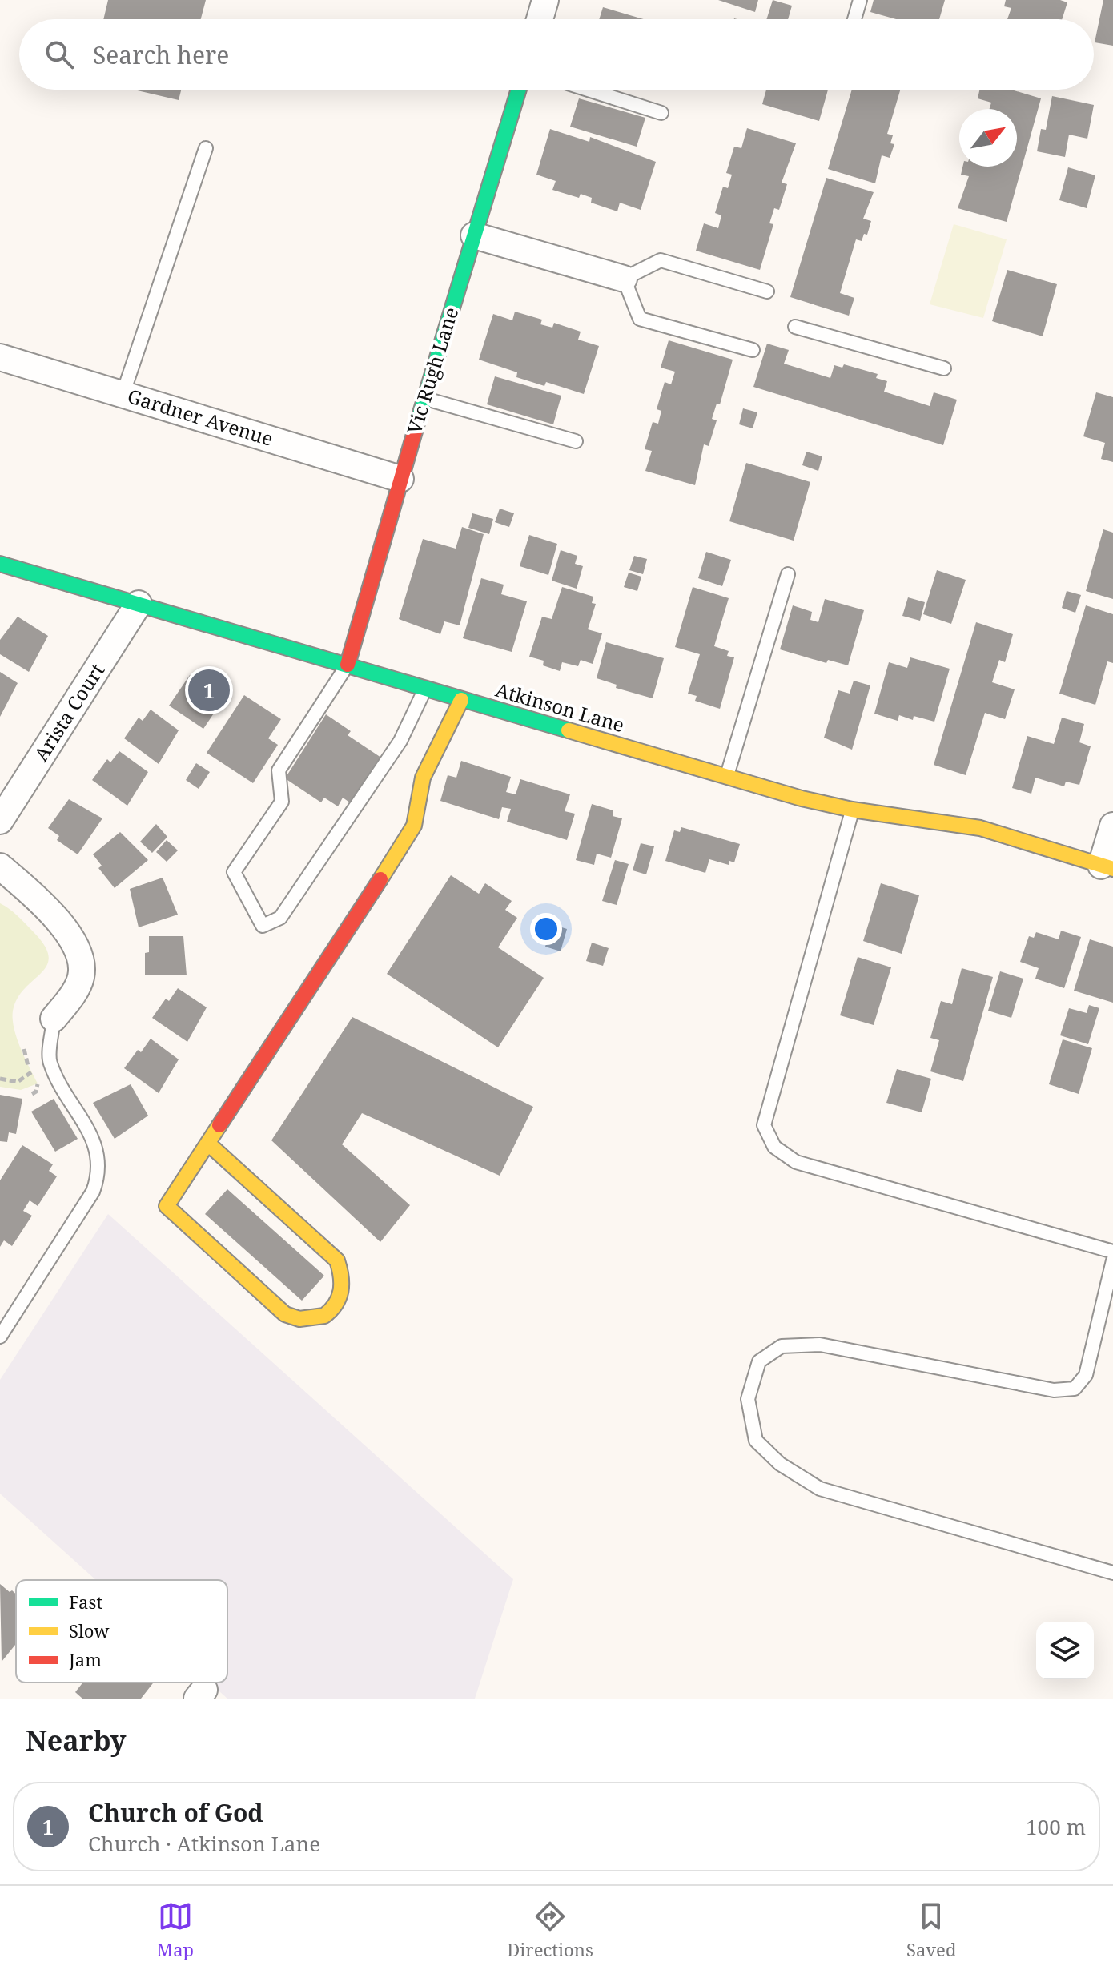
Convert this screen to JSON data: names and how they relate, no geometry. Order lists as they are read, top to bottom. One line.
{"streets":{"street":["Vic Rugh Lane","Gardner Avenue","Atkinson Lane","Arista Court"]},"crossings":[["Vic Rugh Lane","Gardner Avenue"],["Vic Rugh Lane","Atkinson Lane"],["Atkinson Lane","Arista Court"]],"legend":["Fast","Slow","Jam"],"north":"top right","page":{"search":"Search here","pins":"1","heading":"Nearby","list":[{"mark":"1","name":"Church of God","note":"Church · Atkinson Lane","value":"100 m"}],"nav":["Map","Directions","Saved"]}}
